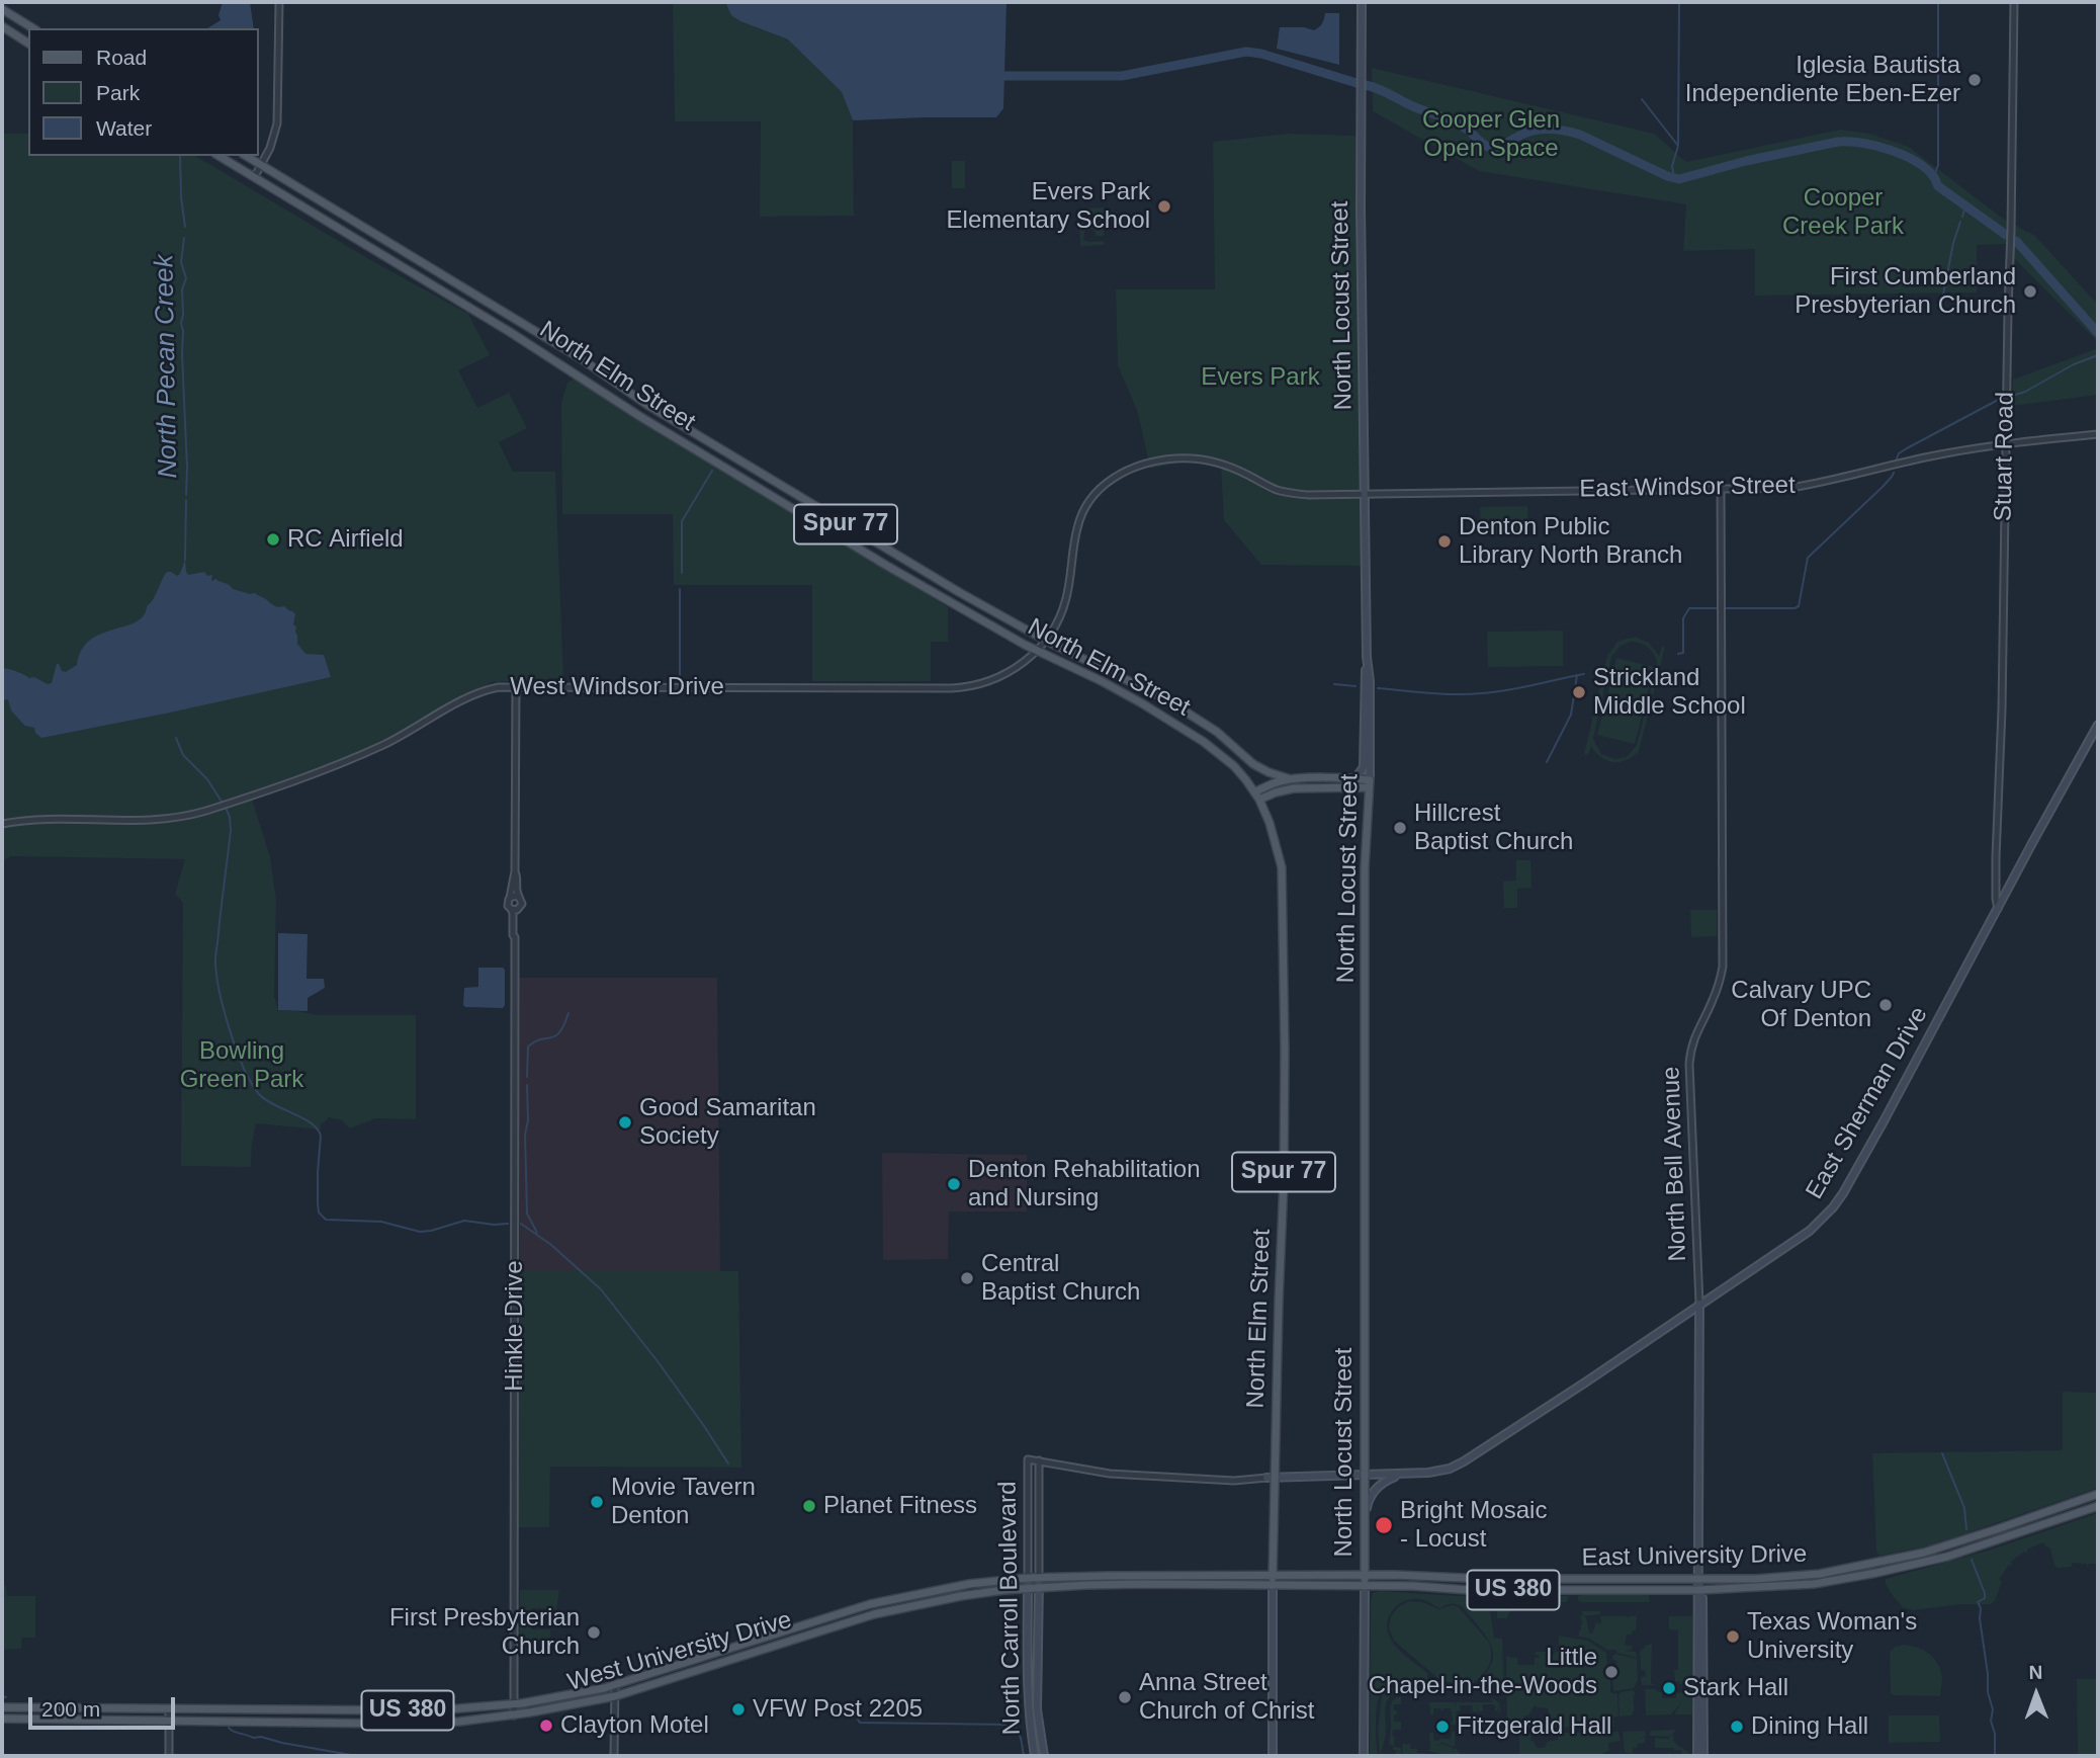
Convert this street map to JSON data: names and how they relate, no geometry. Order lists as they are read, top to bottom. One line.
{"streets":{"main road":["North Locust Street","North Elm Street","Spur 77","East Sherman Drive","North Bell Avenue","East University Drive","US 380","North Carroll Boulevard","West University Drive"],"street":["Stuart Road","East Windsor Street","West Windsor Drive","Hinkle Drive"]},"crossings":[["North Locust Street","East Windsor Street"],["North Locust Street","Spur 77"],["North Locust Street","West Windsor Drive"],["North Locust Street","East Sherman Drive"],["North Locust Street","East University Drive"],["North Locust Street","West University Drive"],["North Elm Street","Spur 77"],["North Elm Street","West Windsor Drive"],["North Elm Street","East Sherman Drive"],["North Elm Street","West University Drive"],["Stuart Road","East Windsor Street"],["Stuart Road","East Sherman Drive"],["East Windsor Street","West Windsor Drive"],["East Windsor Street","North Bell Avenue"],["East Sherman Drive","North Bell Avenue"],["North Bell Avenue","East University Drive"],["Hinkle Drive","West University Drive"],["East University Drive","West University Drive"],["North Carroll Boulevard","West University Drive"]],"water":["North Pecan Creek"],"parks":["Cooper Glen Open Space","Cooper Creek Park","Evers Park","Bowling Green Park"],"places":["Iglesia Bautista Independiente Eben-Ezer","Evers Park Elementary School","First Cumberland Presbyterian Church","RC Airfield","Denton Public Library North Branch","Strickland Middle School","Hillcrest Baptist Church","Calvary UPC Of Denton","Good Samaritan Society","Denton Rehabilitation and Nursing","Central Baptist Church","Movie Tavern Denton","Planet Fitness","Bright Mosaic - Locust","First Presbyterian Church","Texas Woman's University","Little Chapel-in-the-Woods","Stark Hall","Anna Street Church of Christ","VFW Post 2205","Clayton Motel","Fitzgerald Hall","Dining Hall"],"legend":["Road","Park","Water"],"scale_bar":"200 m","north":"top"}
